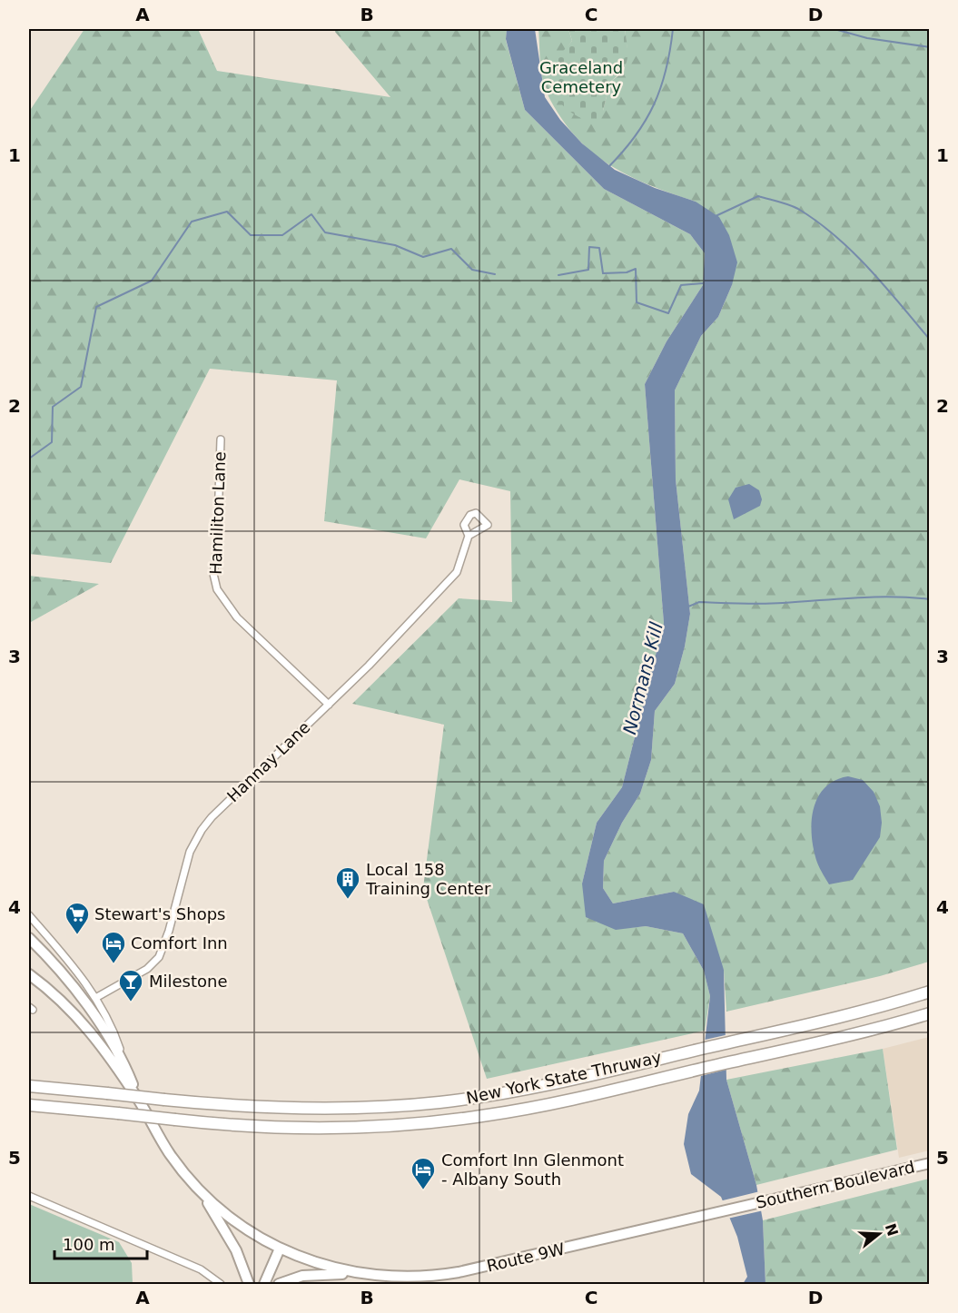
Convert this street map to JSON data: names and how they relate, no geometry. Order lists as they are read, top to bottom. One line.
{"streets":{"highway":["New York State Thruway"],"main road":["Southern Boulevard","Route 9W"],"street":["Hamiliton Lane","Hannay Lane"]},"crossings":[["Hamiliton Lane","Hannay Lane"],["Southern Boulevard","Route 9W"]],"water":["Normans Kill"],"parks":["Graceland Cemetery"],"places":{"building":["Local 158 Training Center"],"supermarket":["Stewart's Shops"],"hotel":["Comfort Inn","Comfort Inn Glenmont - Albany South"],"bar":["Milestone"]},"scale_bar":"100 m","north":"right","grid":{"columns":["A","B","C","D"],"rows":["1","2","3","4","5"]}}
